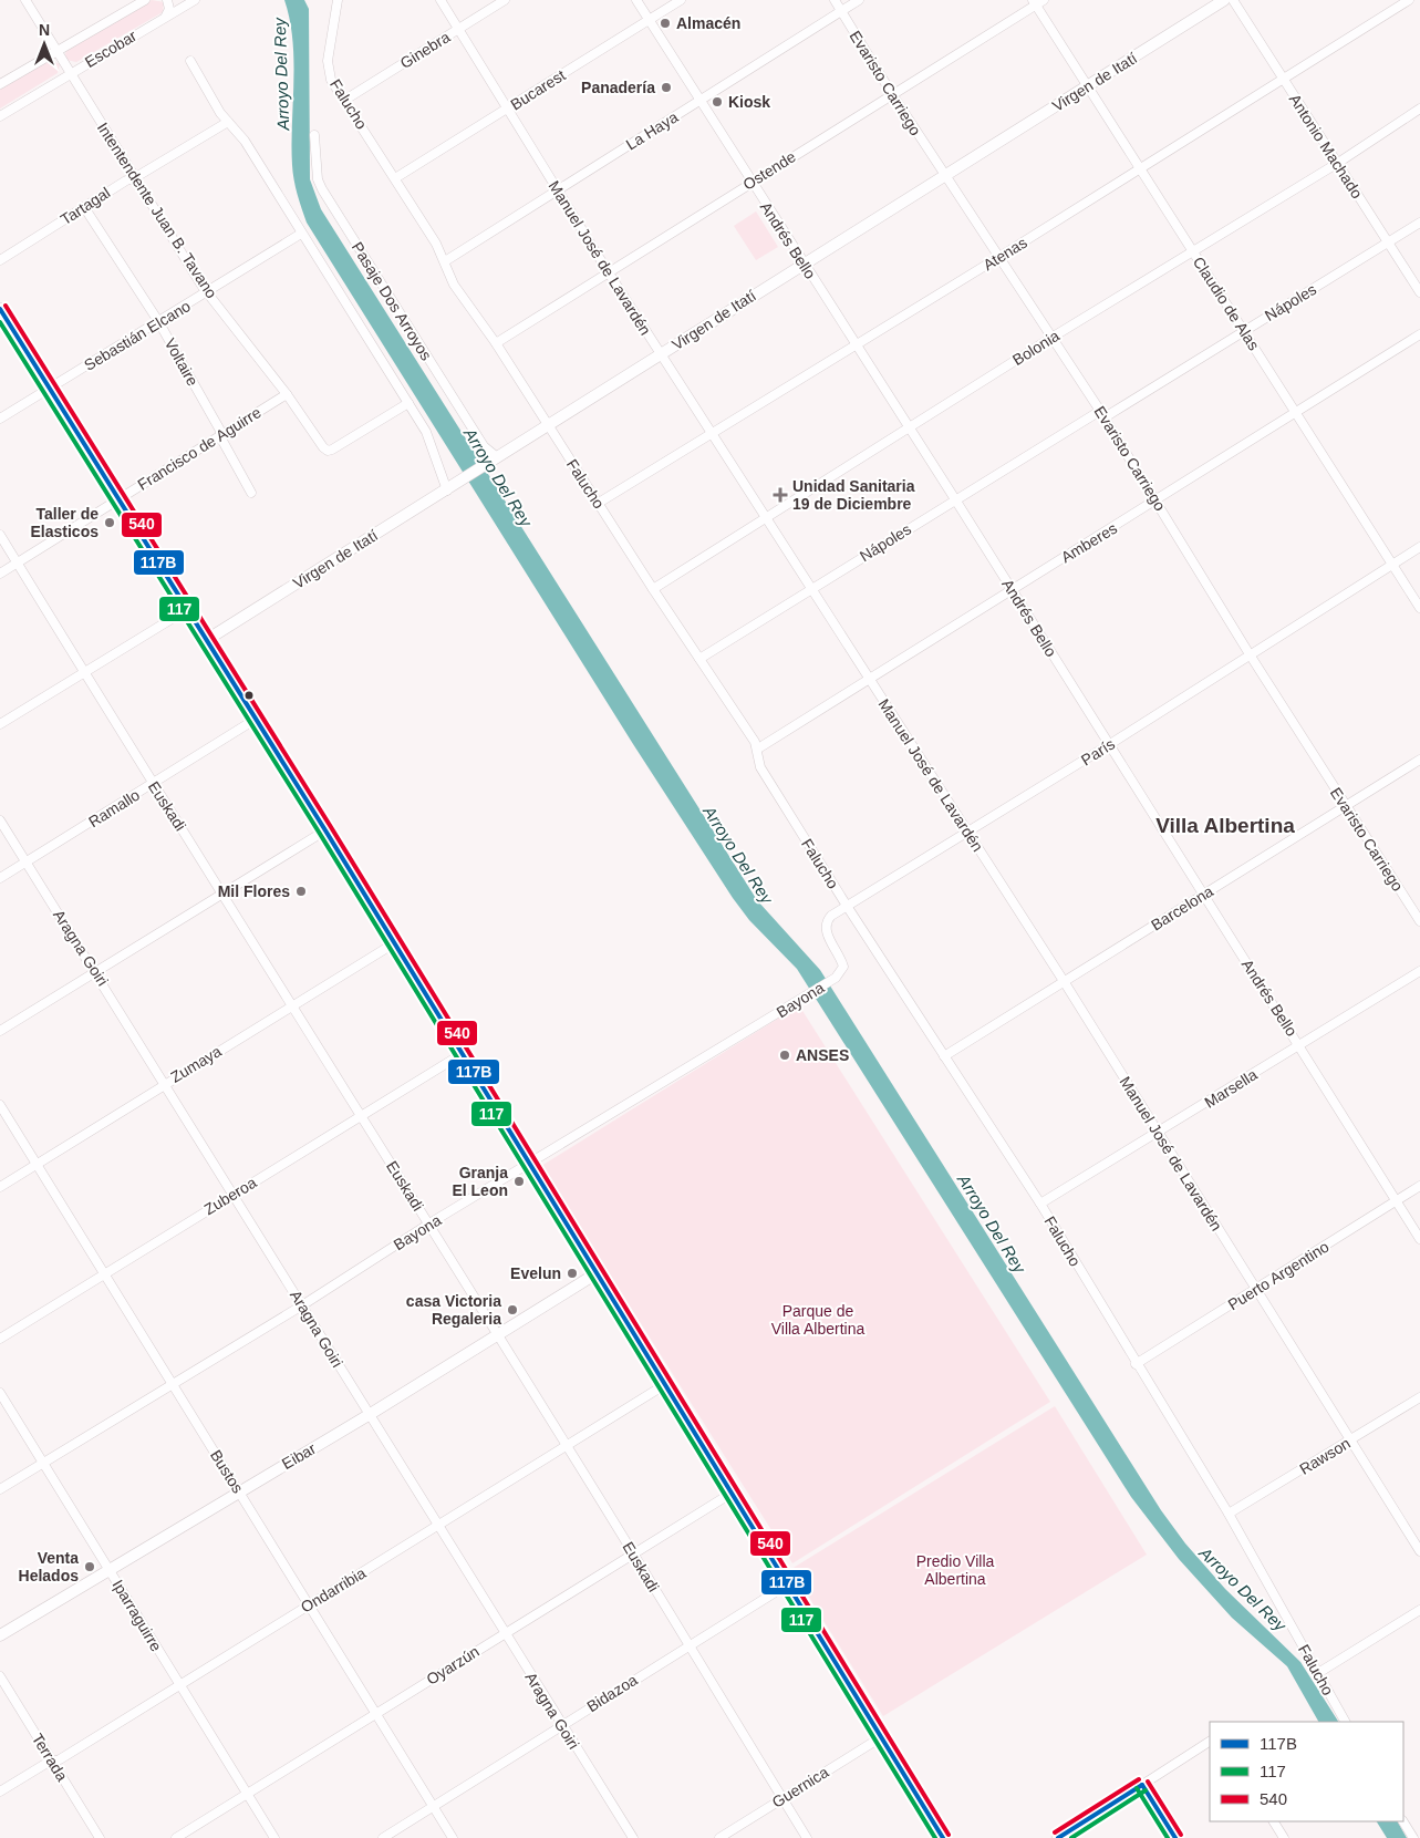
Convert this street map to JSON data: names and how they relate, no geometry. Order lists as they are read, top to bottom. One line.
{"streets":{"street":["Escobar","Ginebra","Virgen de Itatí","Evaristo Carriego","Bucarest","Falucho","La Haya","Antonio Machado","Ostende","Tartagal","Intentendente Juan B. Tavano","Andrés Bello","Atenas","Manuel José de Lavardén","Pasaje Dos Arroyos","Nápoles","Claudio de Alas","Sebastián Elcano","Bolonia","Voltaire","Francisco de Aguirre","Amberes","París","Euskadi","Ramallo","Barcelona","Aragna Goiri","Bayona","Zumaya","Marsella","Zuberoa","Puerto Argentino","Eibar","Rawson","Bustos","Ondarribia","Iparraguirre","Oyarzún","Bidazoa","Terrada","Guernica"]},"crossings":[["Escobar","Intentendente Juan B. Tavano"],["Ginebra","Falucho"],["Ginebra","Manuel José de Lavardén"],["Virgen de Itatí","Evaristo Carriego"],["Virgen de Itatí","Falucho"],["Virgen de Itatí","Andrés Bello"],["Virgen de Itatí","Manuel José de Lavardén"],["Virgen de Itatí","Pasaje Dos Arroyos"],["Virgen de Itatí","Claudio de Alas"],["Evaristo Carriego","La Haya"],["Evaristo Carriego","Ostende"],["Evaristo Carriego","Atenas"],["Evaristo Carriego","Nápoles"],["Evaristo Carriego","Bolonia"],["Evaristo Carriego","Amberes"],["Evaristo Carriego","París"],["Evaristo Carriego","Barcelona"],["Bucarest","Falucho"],["Bucarest","Andrés Bello"],["Bucarest","Manuel José de Lavardén"],["Falucho","La Haya"],["Falucho","Ostende"],["Falucho","Atenas"],["Falucho","Nápoles"],["Falucho","Bolonia"],["Falucho","Amberes"],["Falucho","París"],["Falucho","Barcelona"],["Falucho","Marsella"],["Falucho","Puerto Argentino"],["Falucho","Rawson"],["La Haya","Andrés Bello"],["La Haya","Manuel José de Lavardén"],["Antonio Machado","Atenas"],["Antonio Machado","Nápoles"],["Antonio Machado","Bolonia"],["Ostende","Andrés Bello"],["Ostende","Manuel José de Lavardén"],["Ostende","Claudio de Alas"],["Tartagal","Intentendente Juan B. Tavano"],["Tartagal","Voltaire"],["Intentendente Juan B. Tavano","Sebastián Elcano"],["Intentendente Juan B. Tavano","Francisco de Aguirre"],["Andrés Bello","Atenas"],["Andrés Bello","Nápoles"],["Andrés Bello","Bolonia"],["Andrés Bello","Amberes"],["Andrés Bello","París"],["Andrés Bello","Barcelona"],["Andrés Bello","Marsella"],["Andrés Bello","Puerto Argentino"],["Atenas","Manuel José de Lavardén"],["Atenas","Claudio de Alas"],["Manuel José de Lavardén","Nápoles"],["Manuel José de Lavardén","Bolonia"],["Manuel José de Lavardén","Amberes"],["Manuel José de Lavardén","París"],["Manuel José de Lavardén","Barcelona"],["Manuel José de Lavardén","Marsella"],["Manuel José de Lavardén","Puerto Argentino"],["Manuel José de Lavardén","Rawson"],["Nápoles","Claudio de Alas"],["Claudio de Alas","Bolonia"],["Claudio de Alas","Amberes"],["Claudio de Alas","París"],["Sebastián Elcano","Voltaire"],["Voltaire","Francisco de Aguirre"],["Francisco de Aguirre","Euskadi"],["París","Bayona"],["Euskadi","Ramallo"],["Euskadi","Bayona"],["Euskadi","Zumaya"],["Euskadi","Zuberoa"],["Euskadi","Eibar"],["Euskadi","Ondarribia"],["Euskadi","Oyarzún"],["Euskadi","Bidazoa"],["Euskadi","Guernica"],["Ramallo","Aragna Goiri"],["Aragna Goiri","Bayona"],["Aragna Goiri","Zumaya"],["Aragna Goiri","Zuberoa"],["Aragna Goiri","Eibar"],["Aragna Goiri","Ondarribia"],["Aragna Goiri","Oyarzún"],["Aragna Goiri","Bidazoa"],["Bayona","Bustos"],["Bayona","Iparraguirre"],["Zumaya","Bustos"],["Zuberoa","Bustos"],["Eibar","Bustos"],["Eibar","Iparraguirre"],["Bustos","Ondarribia"],["Bustos","Oyarzún"],["Bustos","Bidazoa"],["Ondarribia","Iparraguirre"],["Ondarribia","Terrada"],["Iparraguirre","Oyarzún"]],"districts":["Villa Albertina"],"water":["Arroyo Del Rey"],"parks":["Parque de Villa Albertina","Predio Villa Albertina"],"places":{"other":["Almacén","Panadería","Kiosk","Taller de Elasticos","Mil Flores","ANSES","Granja El Leon","Evelun","casa Victoria Regaleria","Venta Helados"],"health":["Unidad Sanitaria 19 de Diciembre"]},"lines":["transit line 540","transit line 117B","transit line 117"],"legend":["117B","117","540"],"north":"top"}
